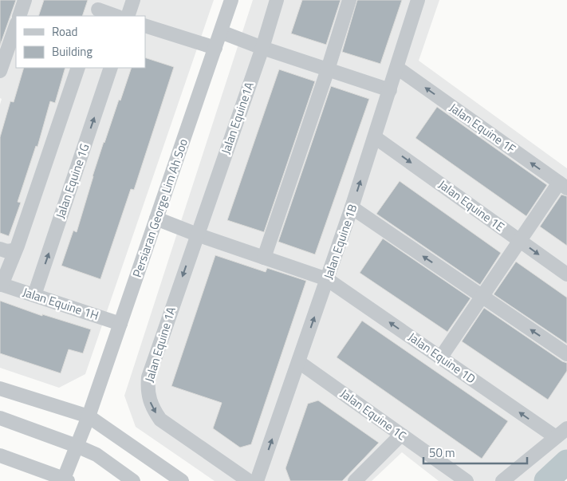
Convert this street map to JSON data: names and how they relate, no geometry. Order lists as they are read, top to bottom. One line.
{"streets":{"street":["Jalan Equine1A","Jalan Equine 1F","Jalan Equine 1G","Jalan Equine 1E","Persiaran George Lim Ah Soo","Jalan Equine 1B","Jalan Equine 1H","Jalan Equine 1A","Jalan Equine 1D","Jalan Equine 1C"]},"crossings":[["Jalan Equine1A","Jalan Equine 1A"],["Jalan Equine1A","Jalan Equine 1D"],["Jalan Equine 1F","Jalan Equine 1B"],["Jalan Equine 1G","Jalan Equine 1H"],["Jalan Equine 1E","Jalan Equine 1B"],["Persiaran George Lim Ah Soo","Jalan Equine 1H"],["Persiaran George Lim Ah Soo","Jalan Equine 1D"],["Jalan Equine 1B","Jalan Equine 1D"],["Jalan Equine 1B","Jalan Equine 1C"],["Jalan Equine 1A","Jalan Equine 1D"]],"one_way":["Jalan Equine 1F","Jalan Equine 1B","Jalan Equine 1A"],"legend":["Road","Building"],"scale_bar":"50 m"}
